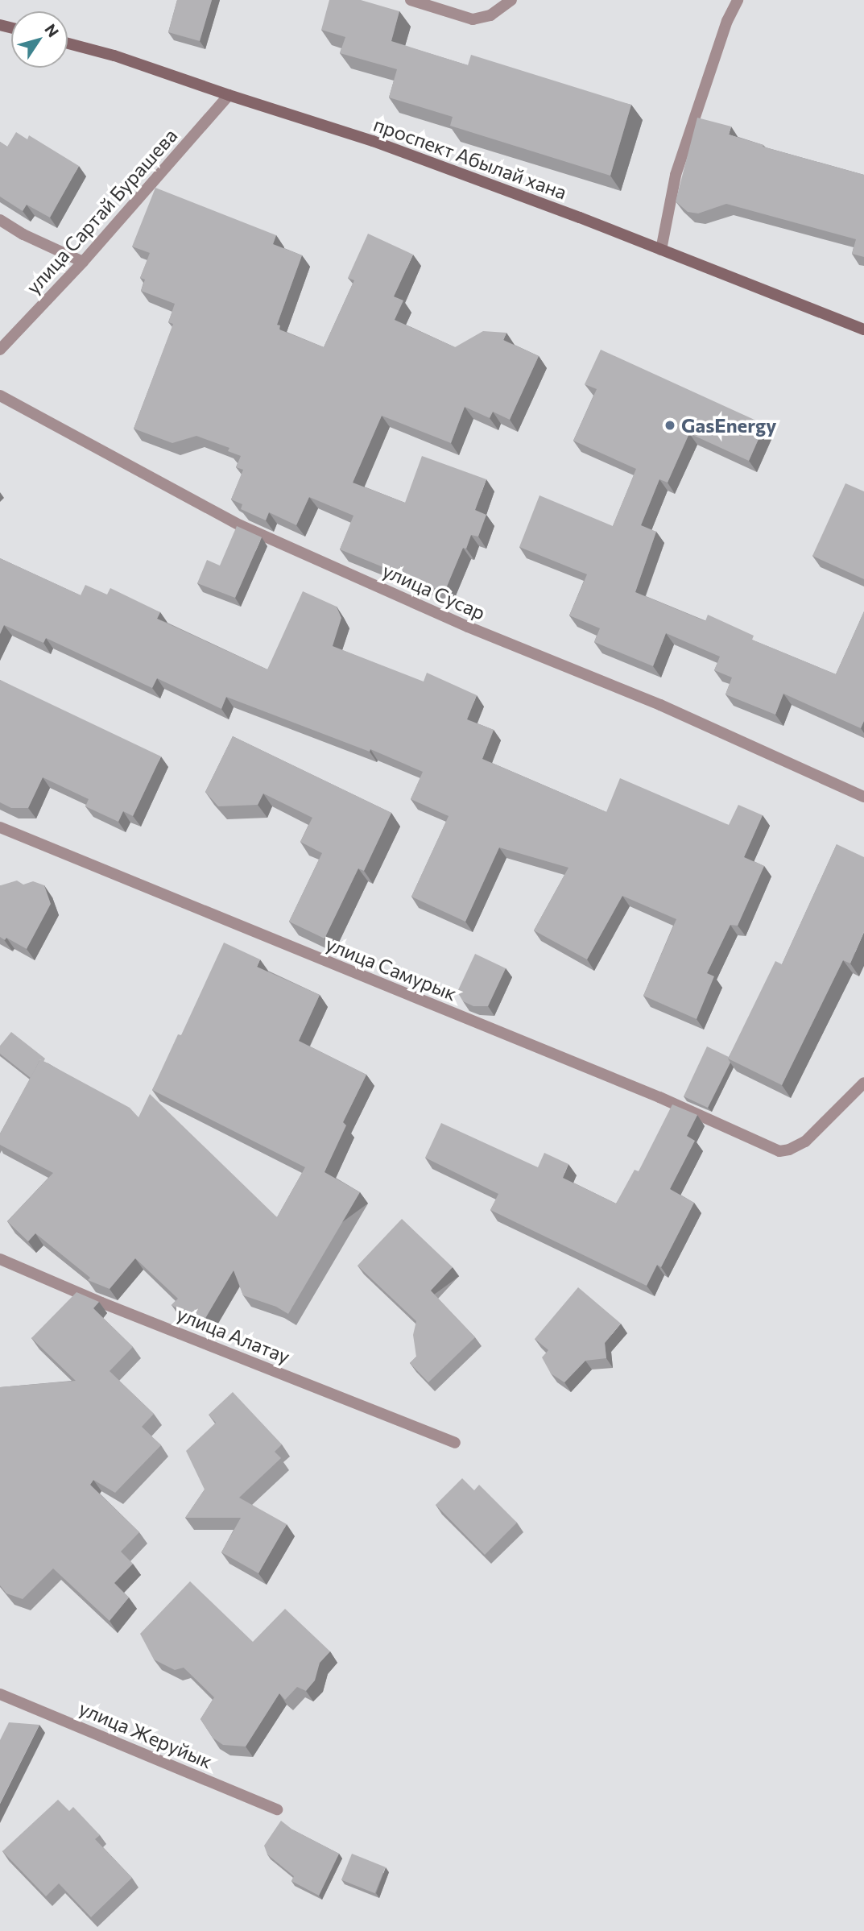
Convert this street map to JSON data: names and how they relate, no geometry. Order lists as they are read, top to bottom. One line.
{"streets":{"main road":["проспект Абылай хана"],"street":["улица Сартай Бурашева","улица Сусар","улица Самурык","улица Алатау","улица Жеруйык"]},"crossings":[["проспект Абылай хана","улица Сартай Бурашева"]],"places":["GasEnergy"],"north":"top right"}
